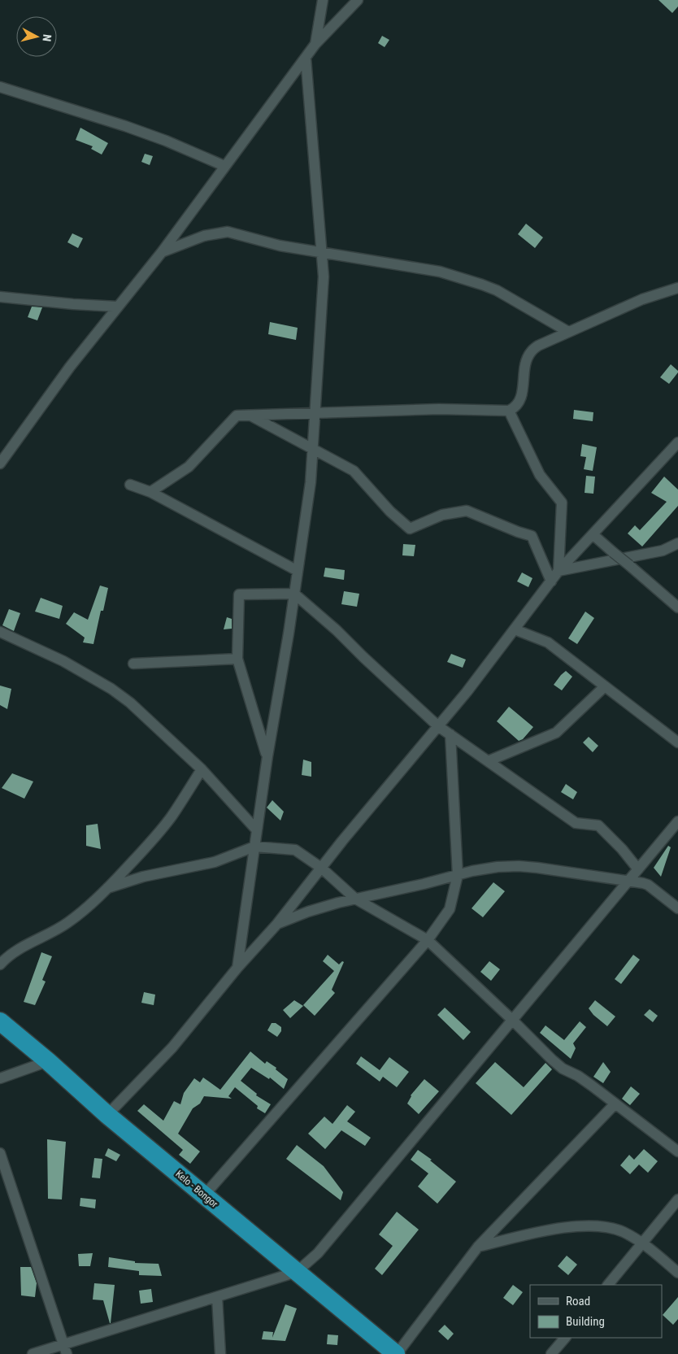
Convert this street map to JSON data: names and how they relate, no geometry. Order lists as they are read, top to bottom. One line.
{"streets":{"highway":["Kelo - Bongor"]},"legend":["Road","Building"],"north":"right"}
